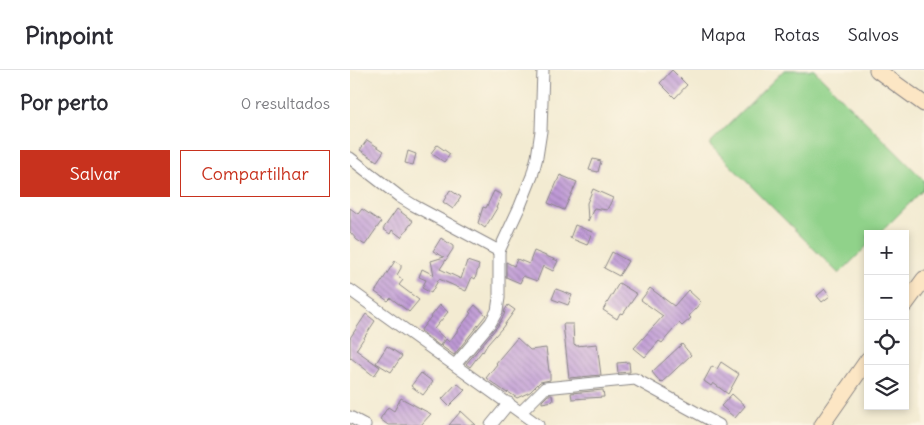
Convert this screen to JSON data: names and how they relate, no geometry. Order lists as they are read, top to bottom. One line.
{"page":{"header":"Pinpoint","nav":["Mapa","Rotas","Salvos"],"heading":["Por perto","0 resultados"],"buttons":["Salvar","Compartilhar"],"map_buttons":["+","−"]}}
